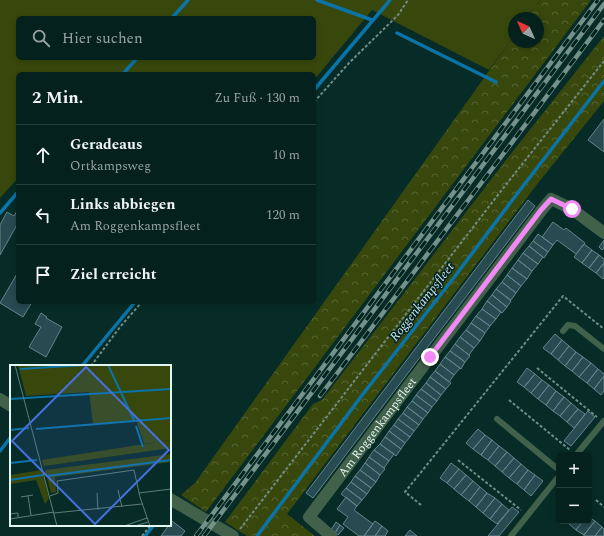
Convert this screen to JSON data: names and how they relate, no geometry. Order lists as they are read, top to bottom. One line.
{"streets":{"street":["Am Roggenkampsfleet"]},"water":["Roggenkampsfleet"],"north":"top left","page":{"search":"Hier suchen","heading":["2 Min.","Zu Fuß · 130 m"],"list":[["Geradeaus","Ortkampsweg","10 m"],["Links abbiegen","Am Roggenkampsfleet","120 m"],"Ziel erreicht"],"map_buttons":["+","−"]}}
